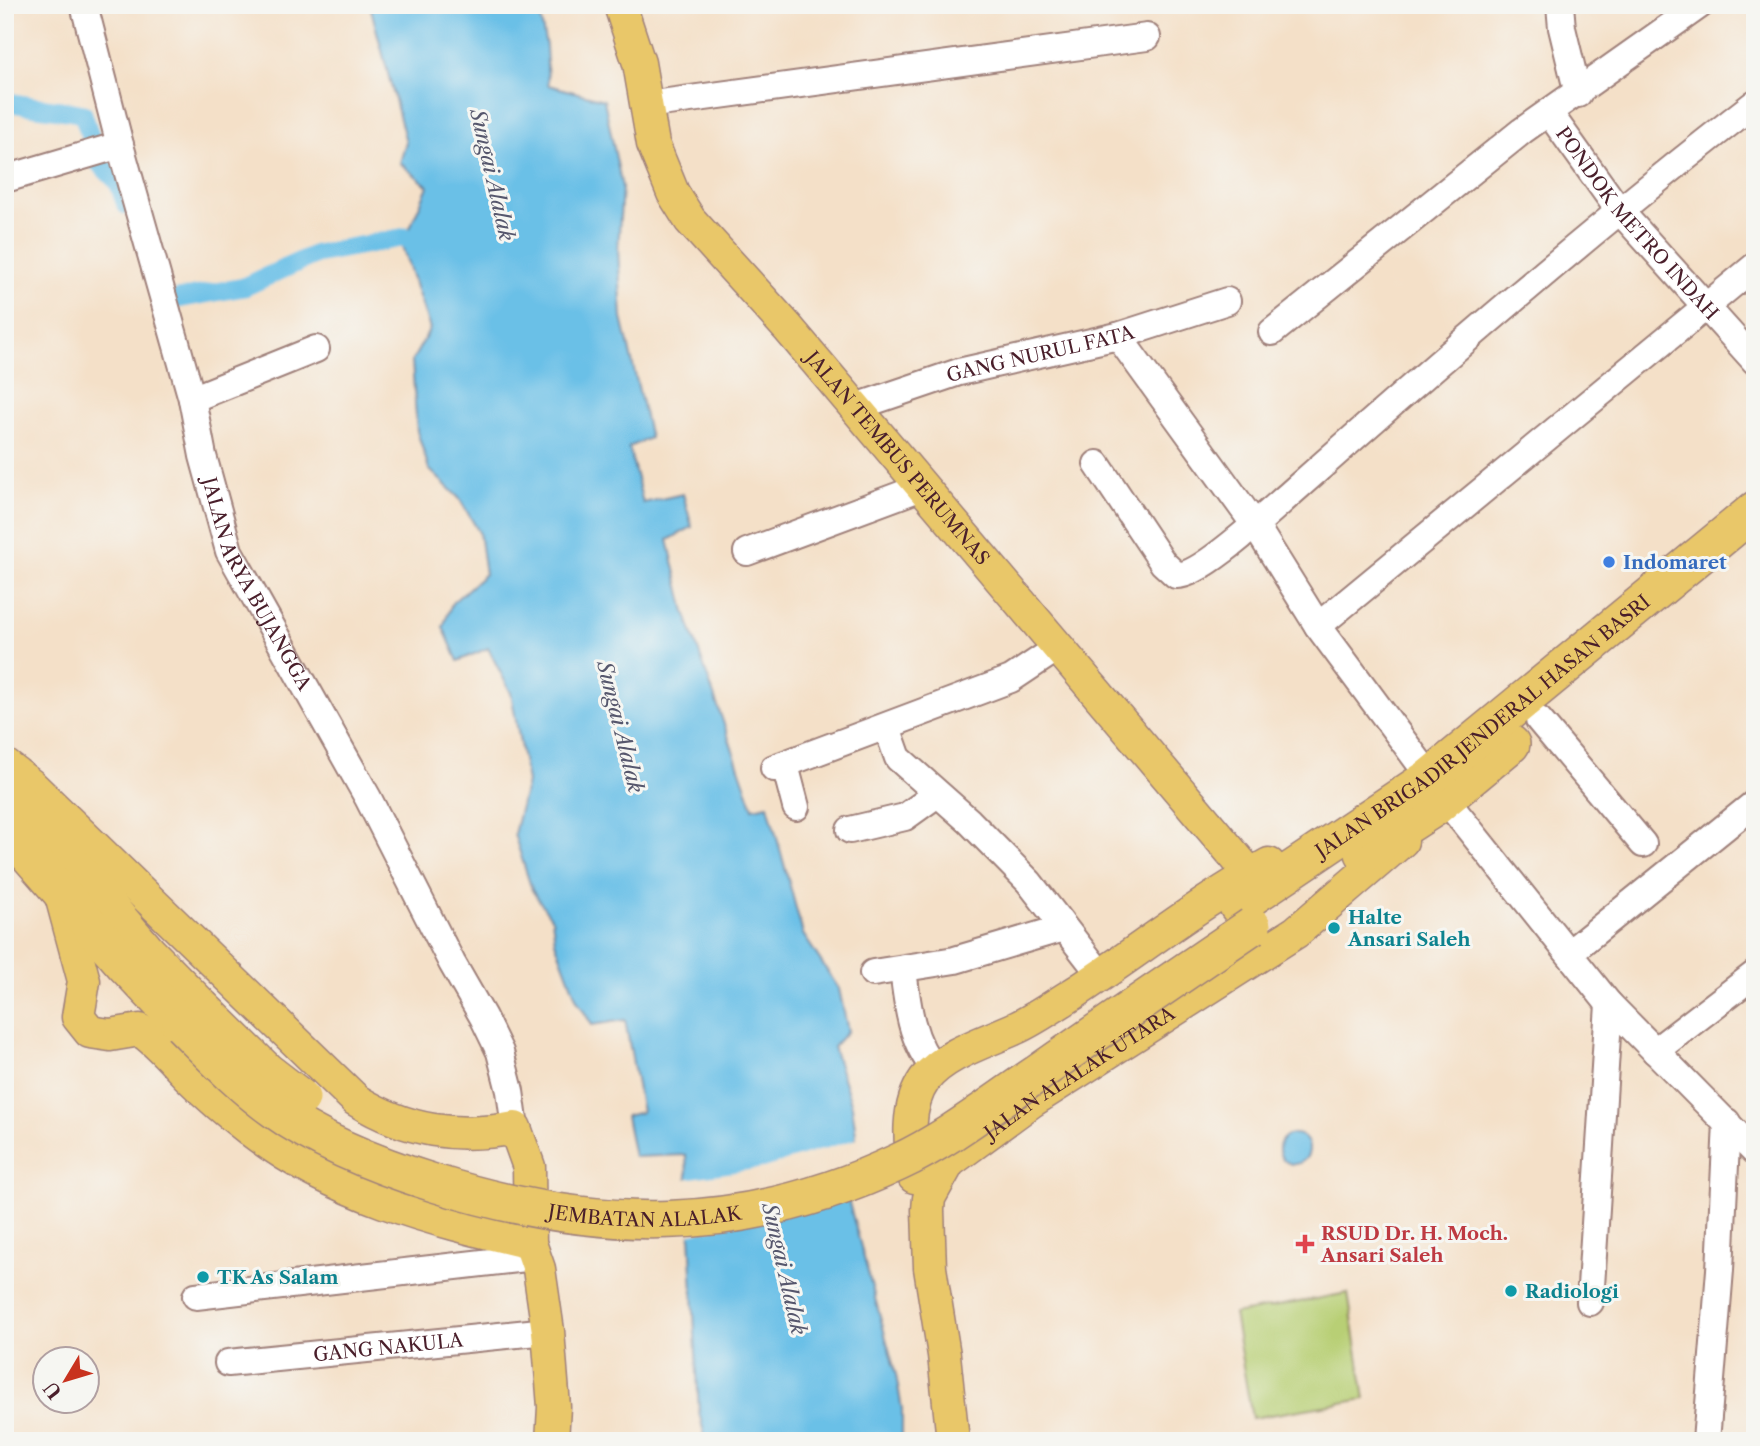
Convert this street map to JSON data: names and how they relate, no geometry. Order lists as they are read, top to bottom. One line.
{"streets":{"highway":["JALAN BRIGADIR JENDERAL HASAN BASRI","JEMBATAN ALALAK"],"main road":["JALAN TEMBUS PERUMNAS","JALAN ALALAK UTARA"],"street":["PONDOK METRO INDAH","GANG NURUL FATA","JALAN ARYA BUJANGGA","GANG NAKULA"]},"crossings":[["GANG NURUL FATA","JALAN TEMBUS PERUMNAS"],["JALAN TEMBUS PERUMNAS","JALAN BRIGADIR JENDERAL HASAN BASRI"],["JALAN TEMBUS PERUMNAS","JEMBATAN ALALAK"],["JALAN BRIGADIR JENDERAL HASAN BASRI","JALAN ALALAK UTARA"],["JALAN BRIGADIR JENDERAL HASAN BASRI","JEMBATAN ALALAK"]],"water":["Sungai Alalak"],"places":{"other":["Indomaret","Halte Ansari Saleh","TK As Salam","Radiologi"],"health":["RSUD Dr. H. Moch. Ansari Saleh"]},"north":"bottom left"}
